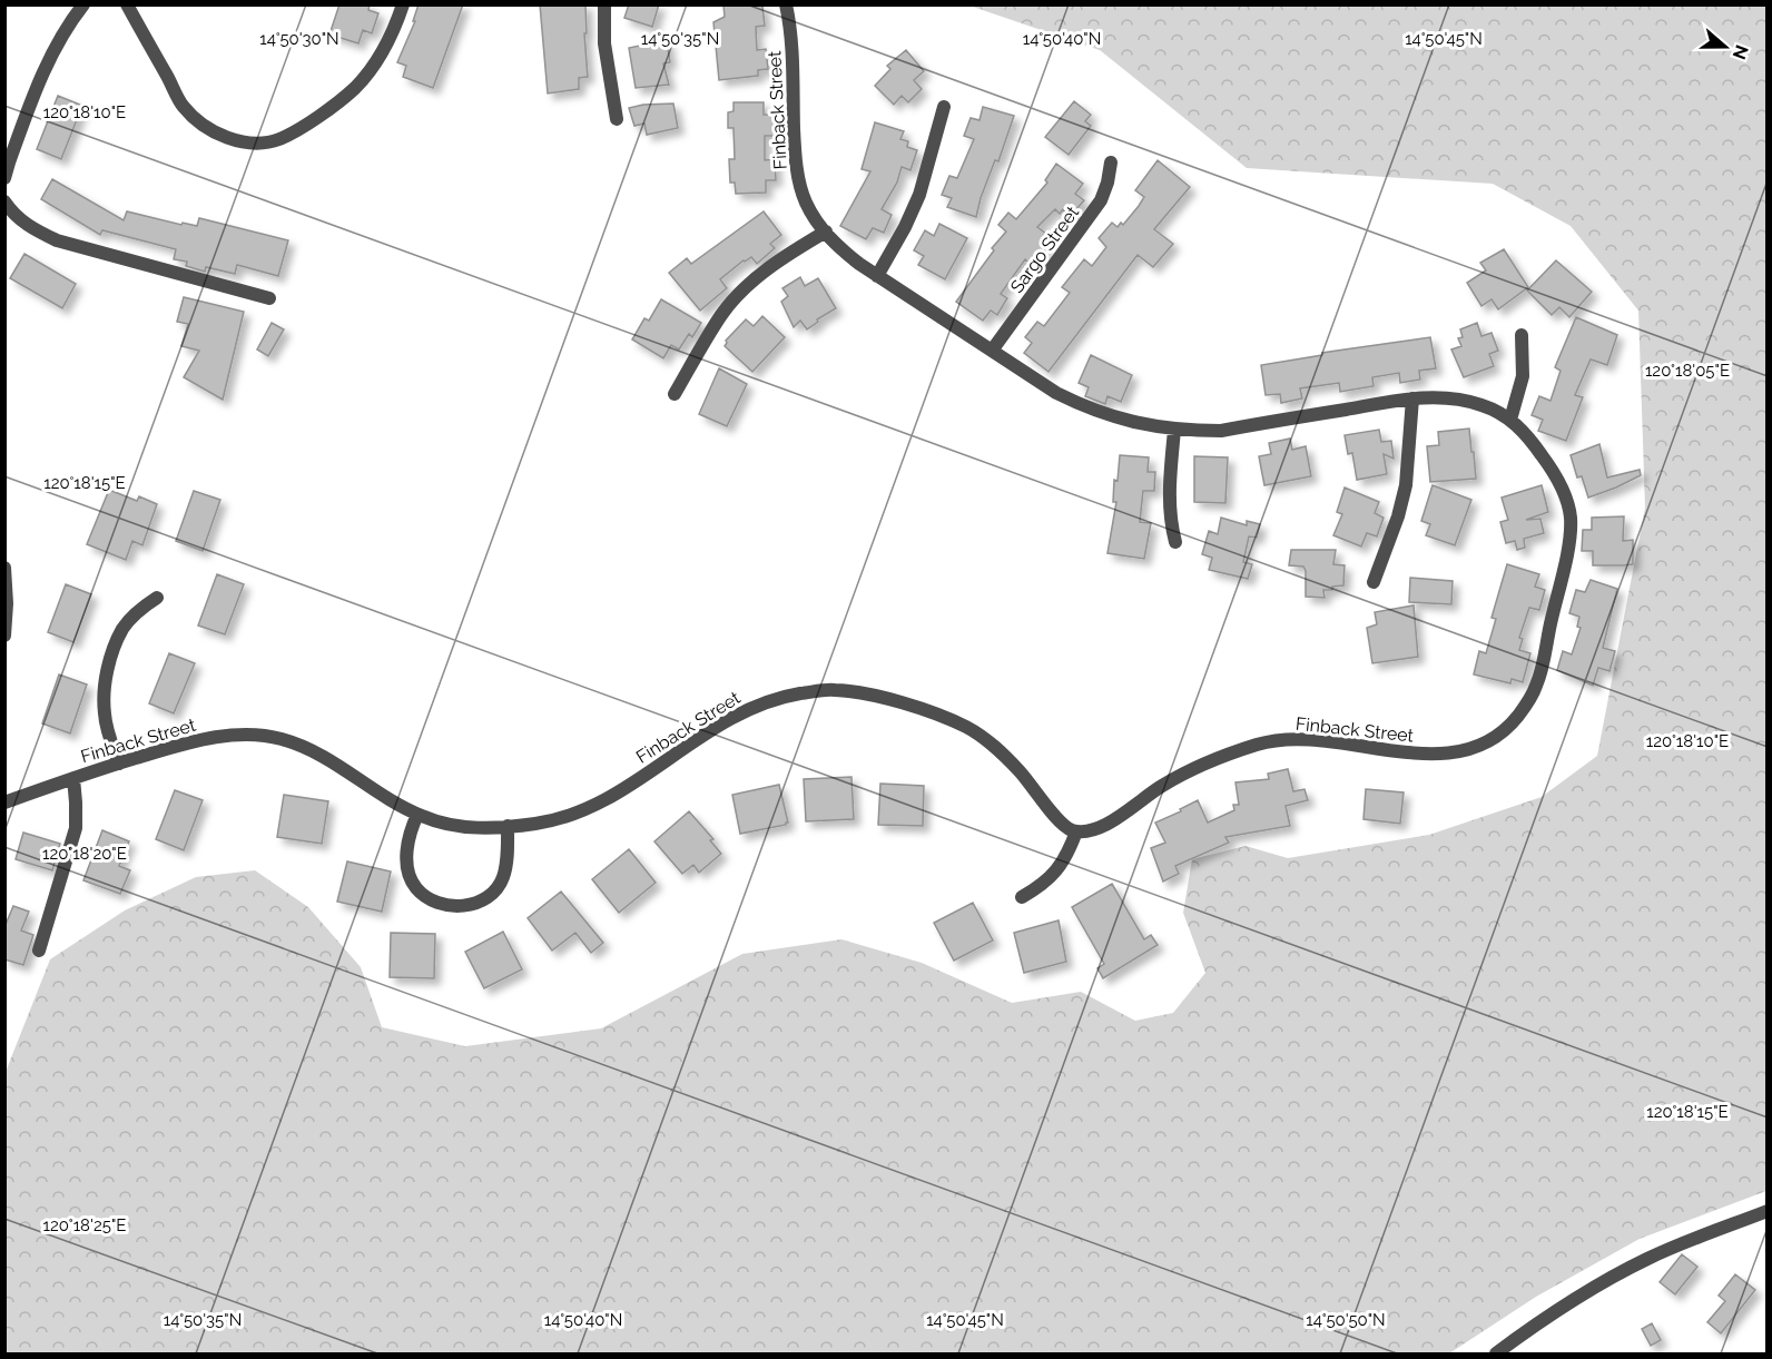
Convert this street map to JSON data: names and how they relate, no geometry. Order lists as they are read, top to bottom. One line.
{"streets":{"street":["Finback Street","Sargo Street"]},"crossings":[["Finback Street","Sargo Street"]],"north":"right","coordinates":["14°50'30\"N","14°50'35\"N","14°50'40\"N","14°50'45\"N","120°18'10\"E","120°18'05\"E","120°18'15\"E","120°18'20\"E","120°18'25\"E","14°50'50\"N"]}
